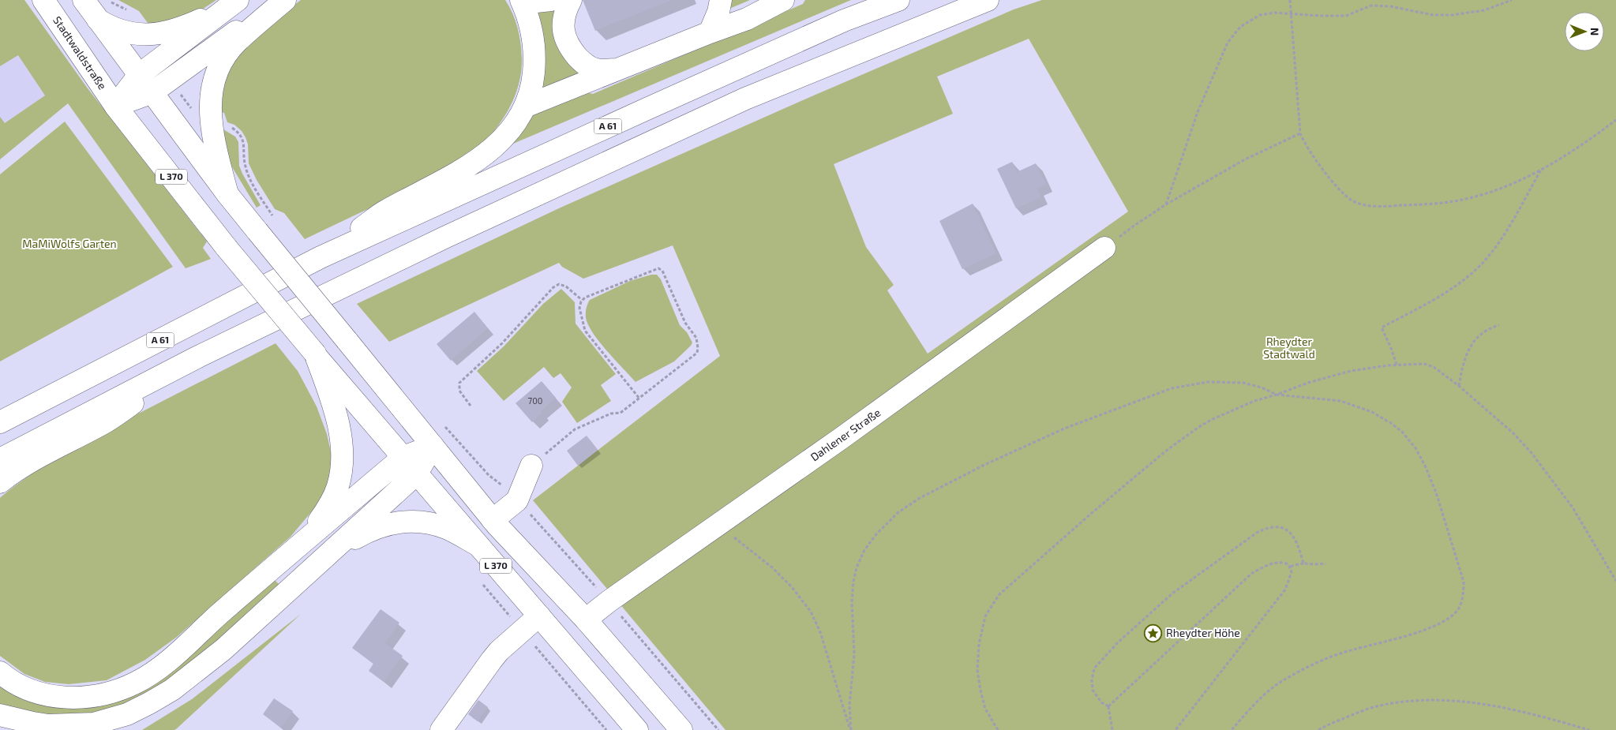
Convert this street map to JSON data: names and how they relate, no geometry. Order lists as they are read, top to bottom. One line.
{"streets":{"main road":["Stadtwaldstraße","A 61","L 370","Dahlener Straße"]},"crossings":[["Stadtwaldstraße","L 370"],["L 370","Dahlener Straße"]],"parks":["MaMiWolfs Garten","Rheydter Stadtwald"],"places":{"place":["Rheydter Höhe"]},"house_numbers":["700"],"north":"right"}
